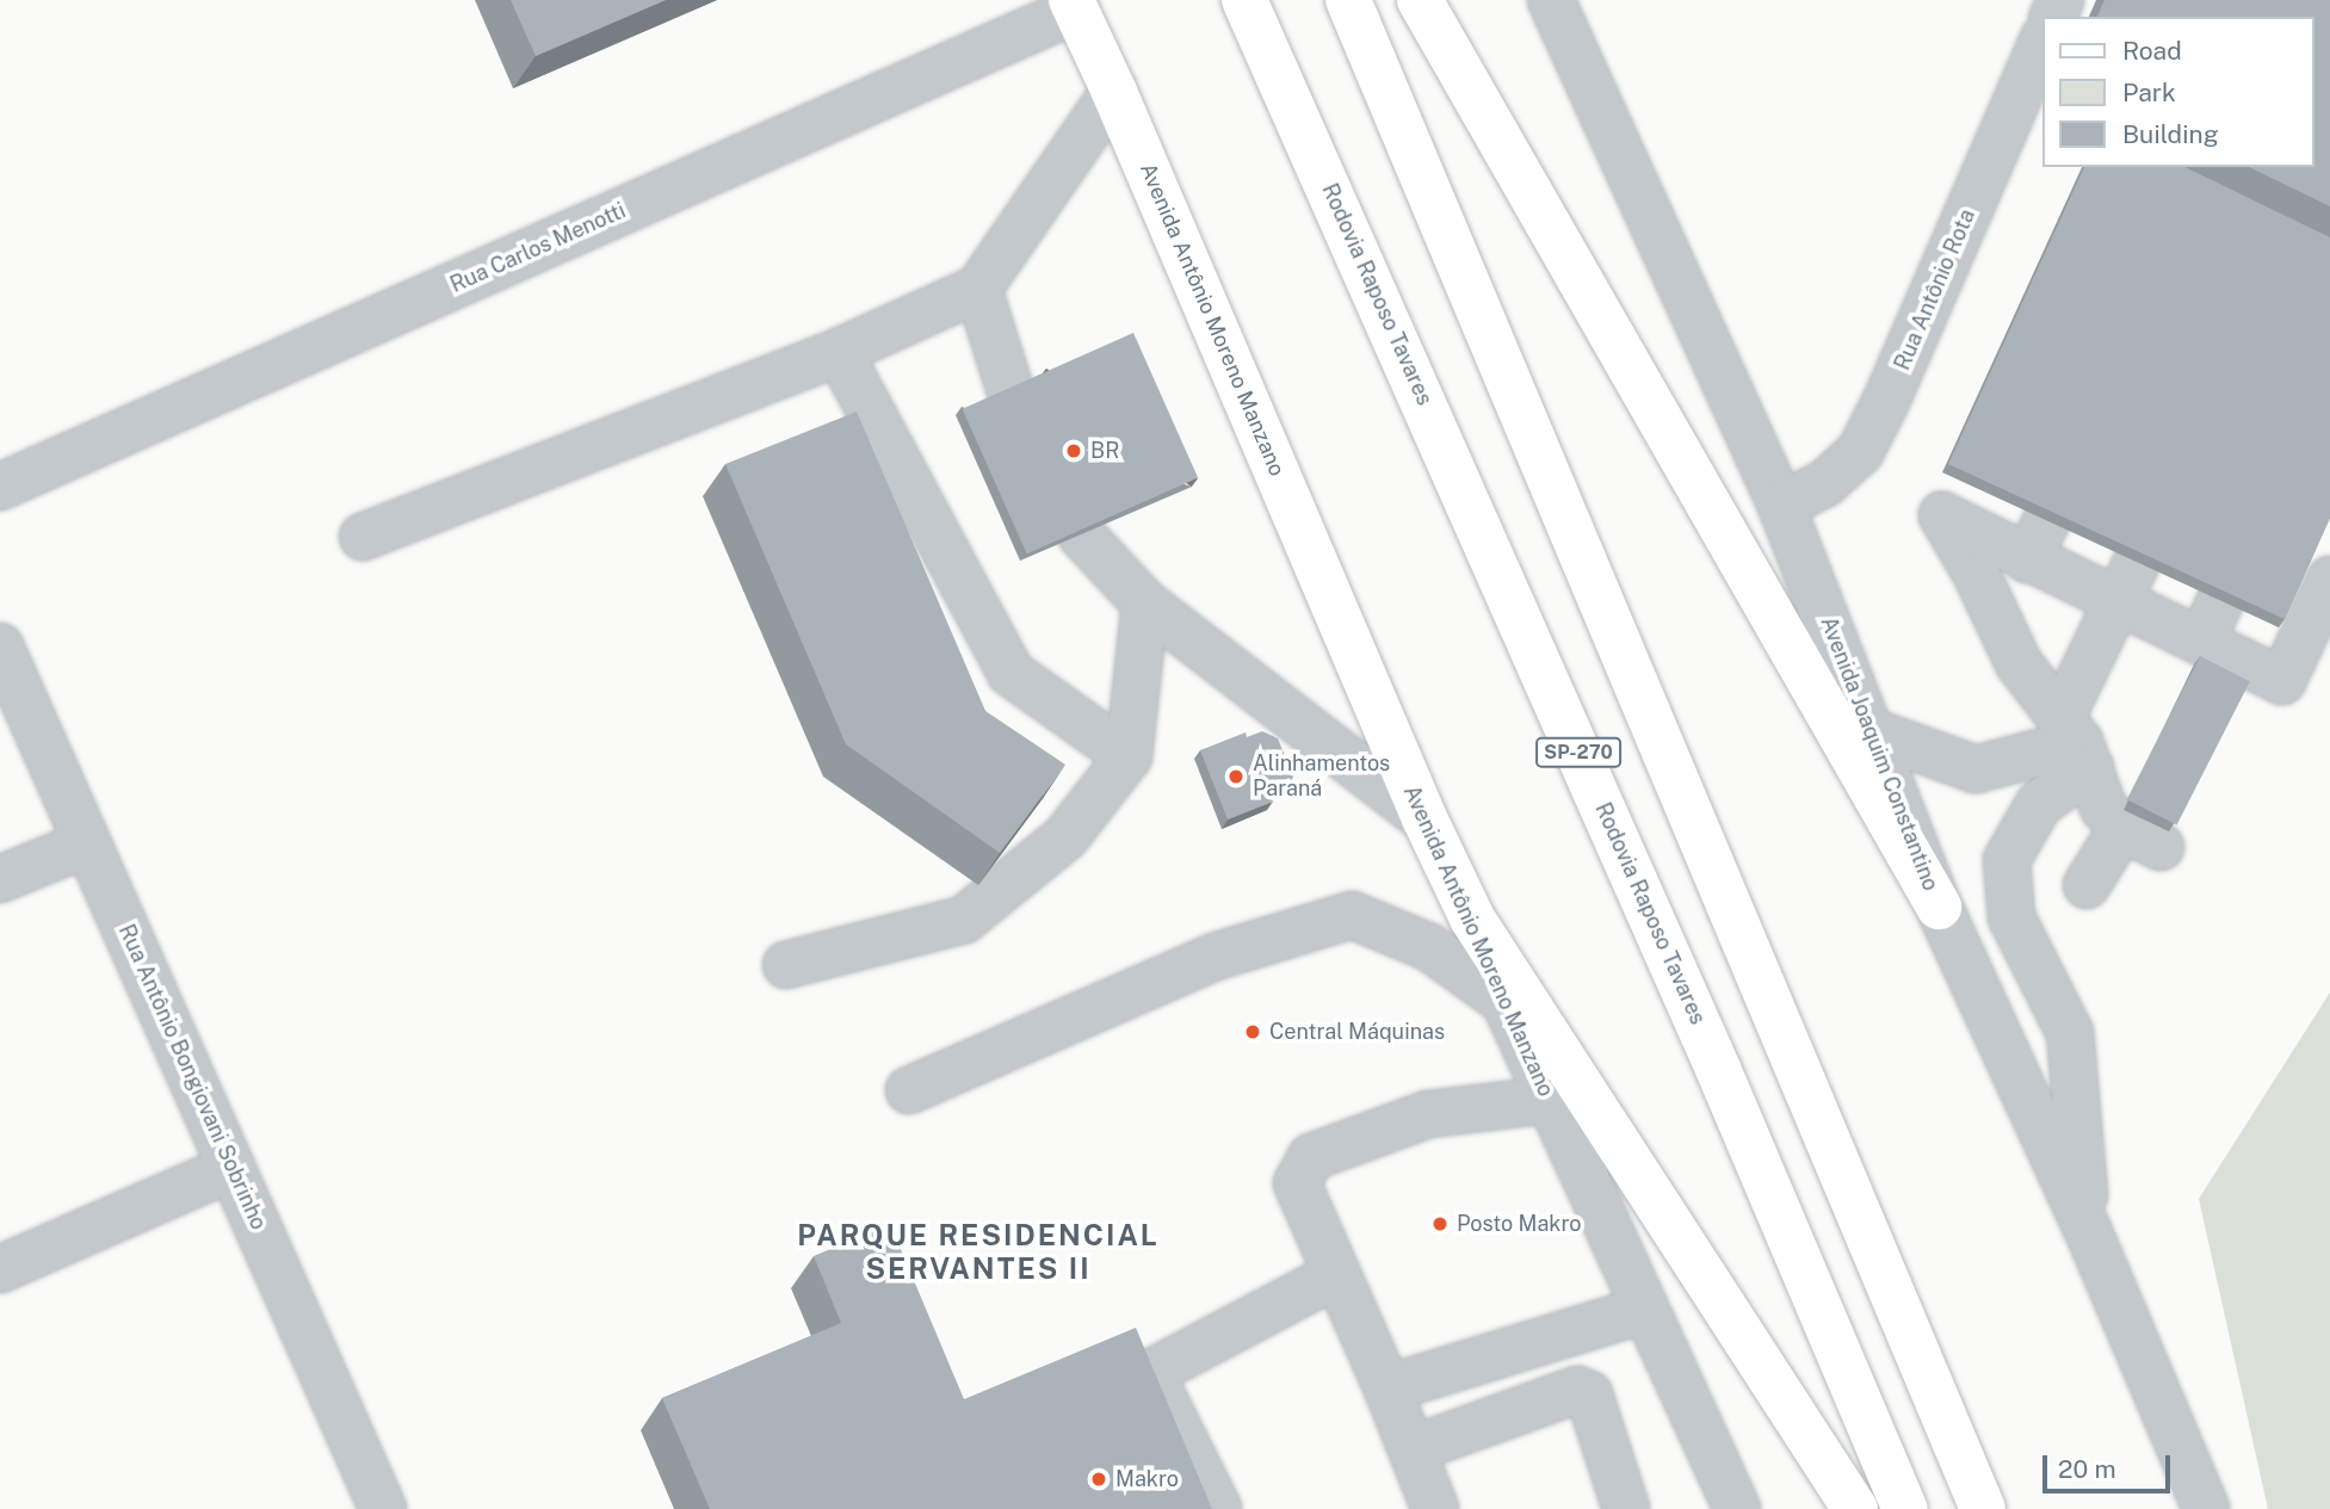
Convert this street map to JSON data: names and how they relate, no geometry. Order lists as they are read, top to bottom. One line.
{"streets":{"main road":["Rodovia Raposo Tavares","Avenida Antônio Moreno Manzano","SP-270"],"street":["Rua Carlos Menotti","Rua Antônio Rota","Avenida Joaquim Constantino","Rua Antônio Bongiovani Sobrinho"]},"crossings":[["Rua Carlos Menotti","Avenida Antônio Moreno Manzano"],["Rua Antônio Rota","Avenida Joaquim Constantino"]],"districts":["PARQUE RESIDENCIAL SERVANTES II"],"places":["BR","Alinhamentos Paraná","Central Máquinas","Posto Makro","Makro"],"legend":["Road","Park","Building"],"scale_bar":"20 m"}
